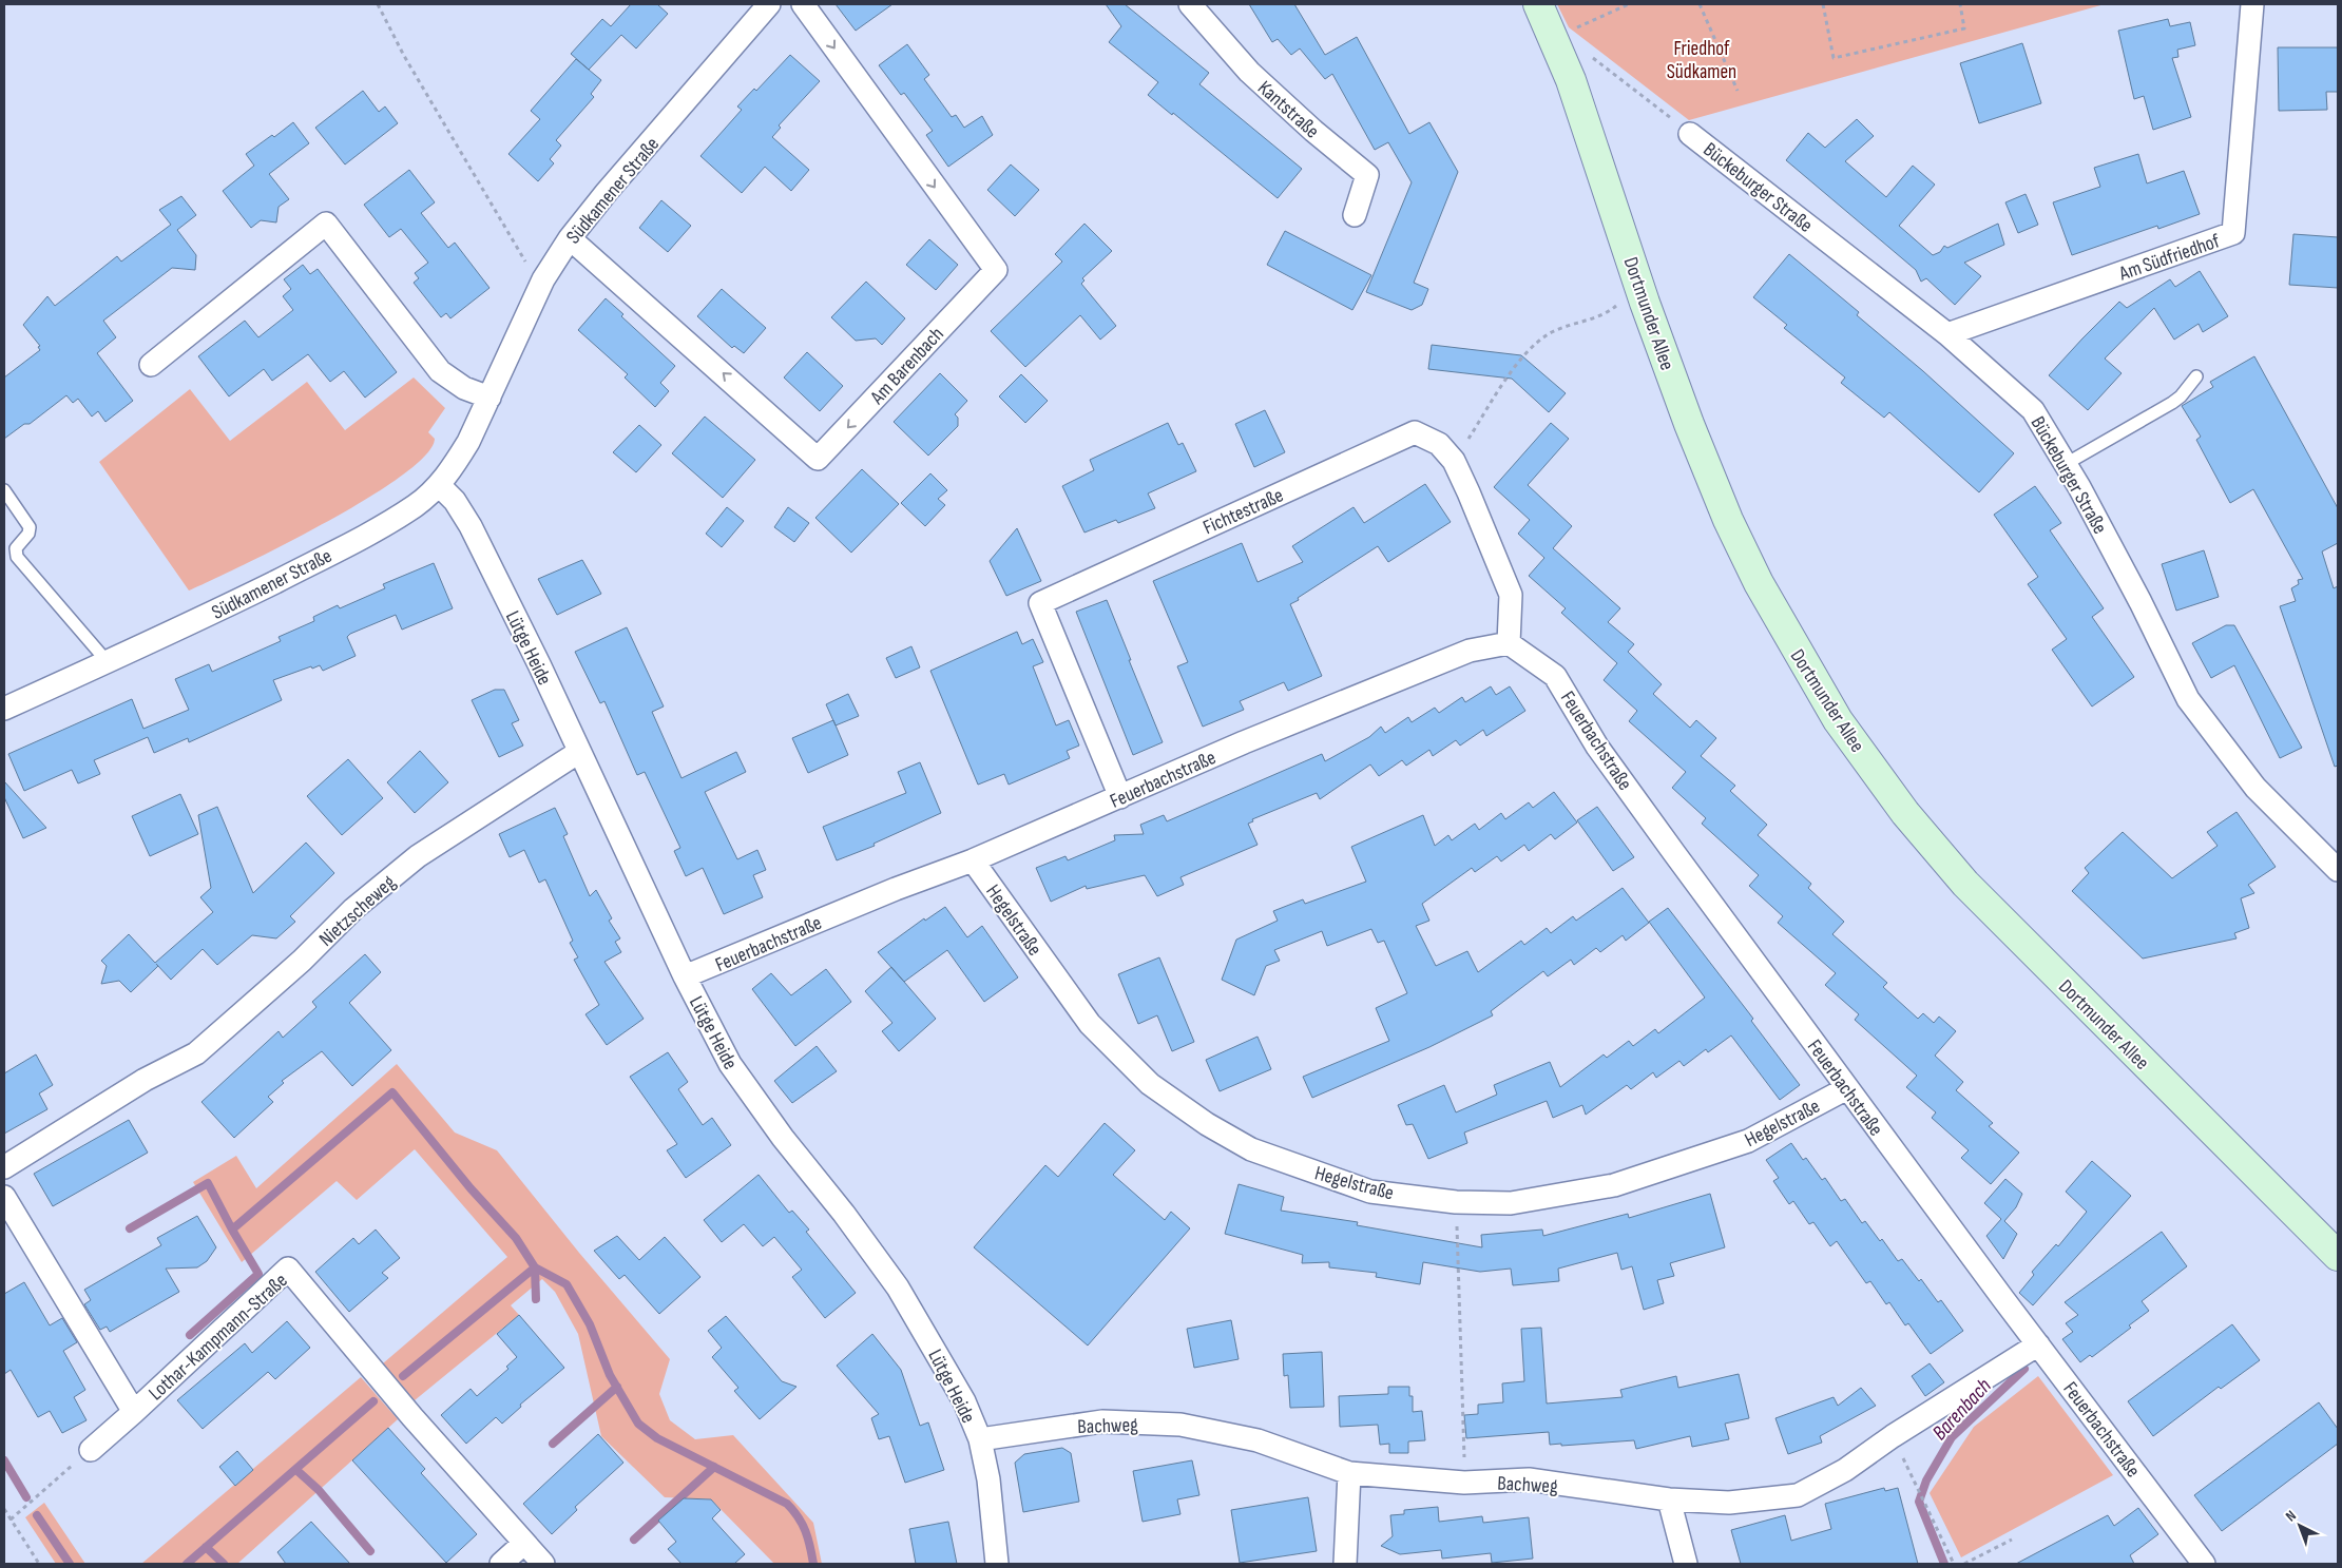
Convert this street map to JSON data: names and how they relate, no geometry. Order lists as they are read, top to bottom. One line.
{"streets":{"main road":["Dortmunder Allee"],"street":["Kantstraße","Bückeburger Straße","Südkamener Straße","Am Südfriedhof","Am Barenbach","Fichtestraße","Lütge Heide","Feuerbachstraße","Nietzscheweg","Hegelstraße","Lothar-Kampmann-Straße","Bachweg"]},"crossings":[["Bückeburger Straße","Am Südfriedhof"],["Südkamener Straße","Am Barenbach"],["Südkamener Straße","Lütge Heide"],["Fichtestraße","Feuerbachstraße"],["Lütge Heide","Feuerbachstraße"],["Lütge Heide","Nietzscheweg"],["Lütge Heide","Bachweg"],["Feuerbachstraße","Hegelstraße"],["Feuerbachstraße","Bachweg"]],"water":["Barenbach"],"parks":["Friedhof Südkamen"],"north":"top left"}
